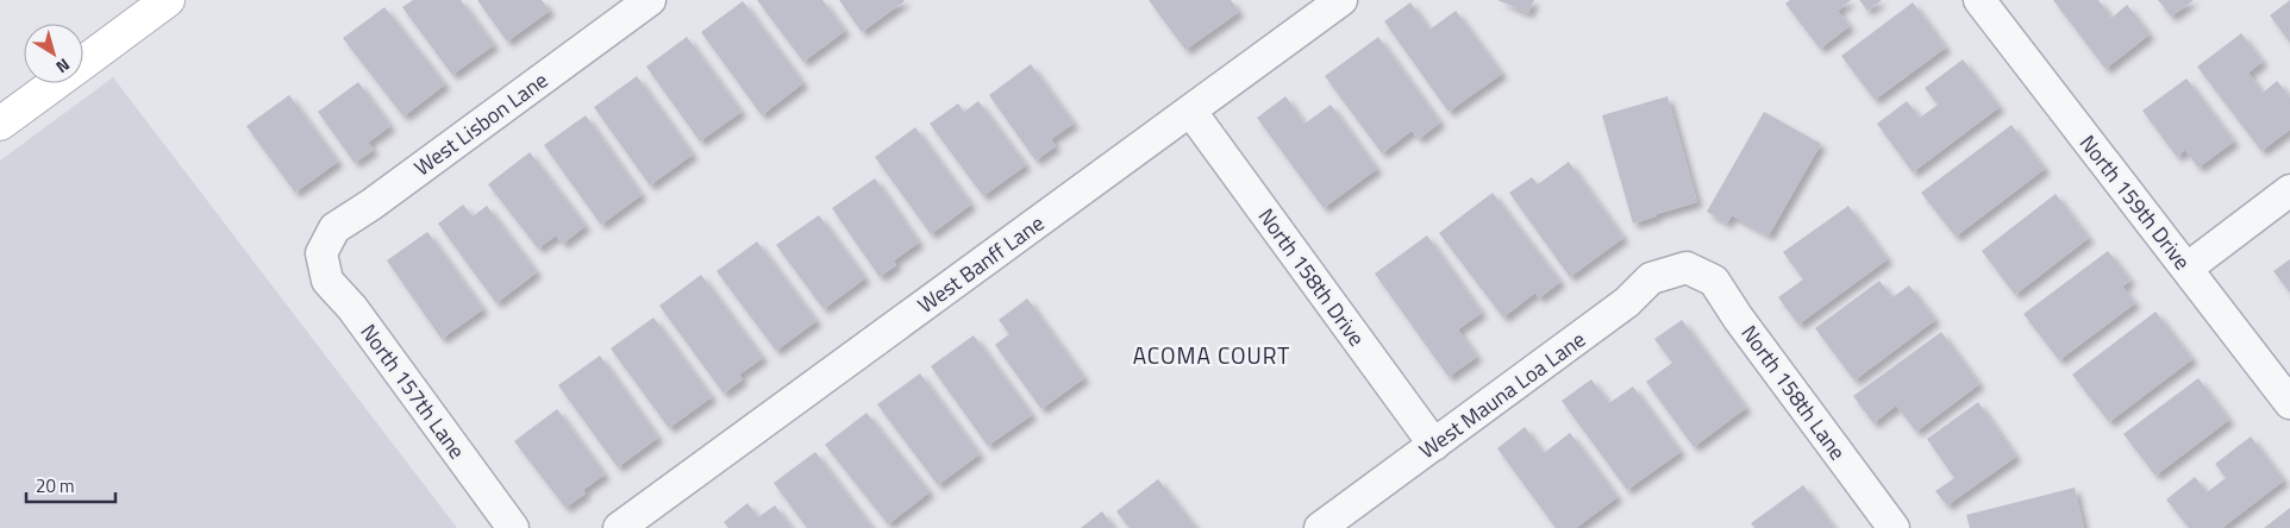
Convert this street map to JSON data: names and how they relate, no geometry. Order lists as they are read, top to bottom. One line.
{"streets":{"street":["West Lisbon Lane","North 159th Drive","West Banff Lane","North 158th Drive","North 157th Lane","North 158th Lane","West Mauna Loa Lane"]},"crossings":[["West Lisbon Lane","North 157th Lane"],["West Banff Lane","North 158th Drive"],["North 158th Drive","West Mauna Loa Lane"],["North 158th Lane","West Mauna Loa Lane"]],"districts":["ACOMA COURT"],"scale_bar":"20 m","north":"bottom right"}
